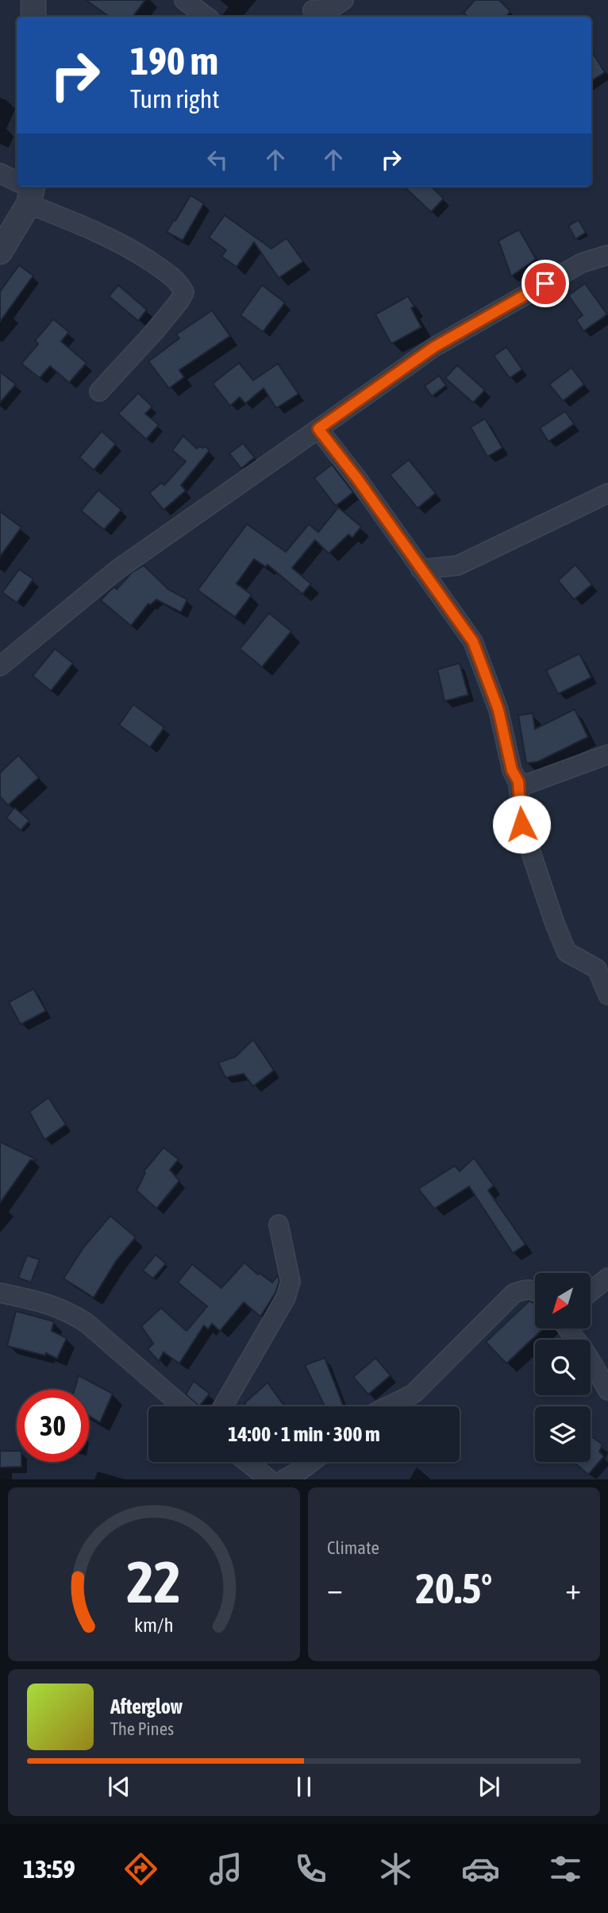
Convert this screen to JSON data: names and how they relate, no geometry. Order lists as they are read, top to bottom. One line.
{"north":"bottom left","page":{"turn":["190 m","Turn right"],"limit":"30","trip":"14:00 · 1 min · 300 m","tile":"Climate","heat":["−","20.5°","+"],"song":["Afterglow","The Pines"],"tabs":"13:59","gauge":["22","km/h"]}}
